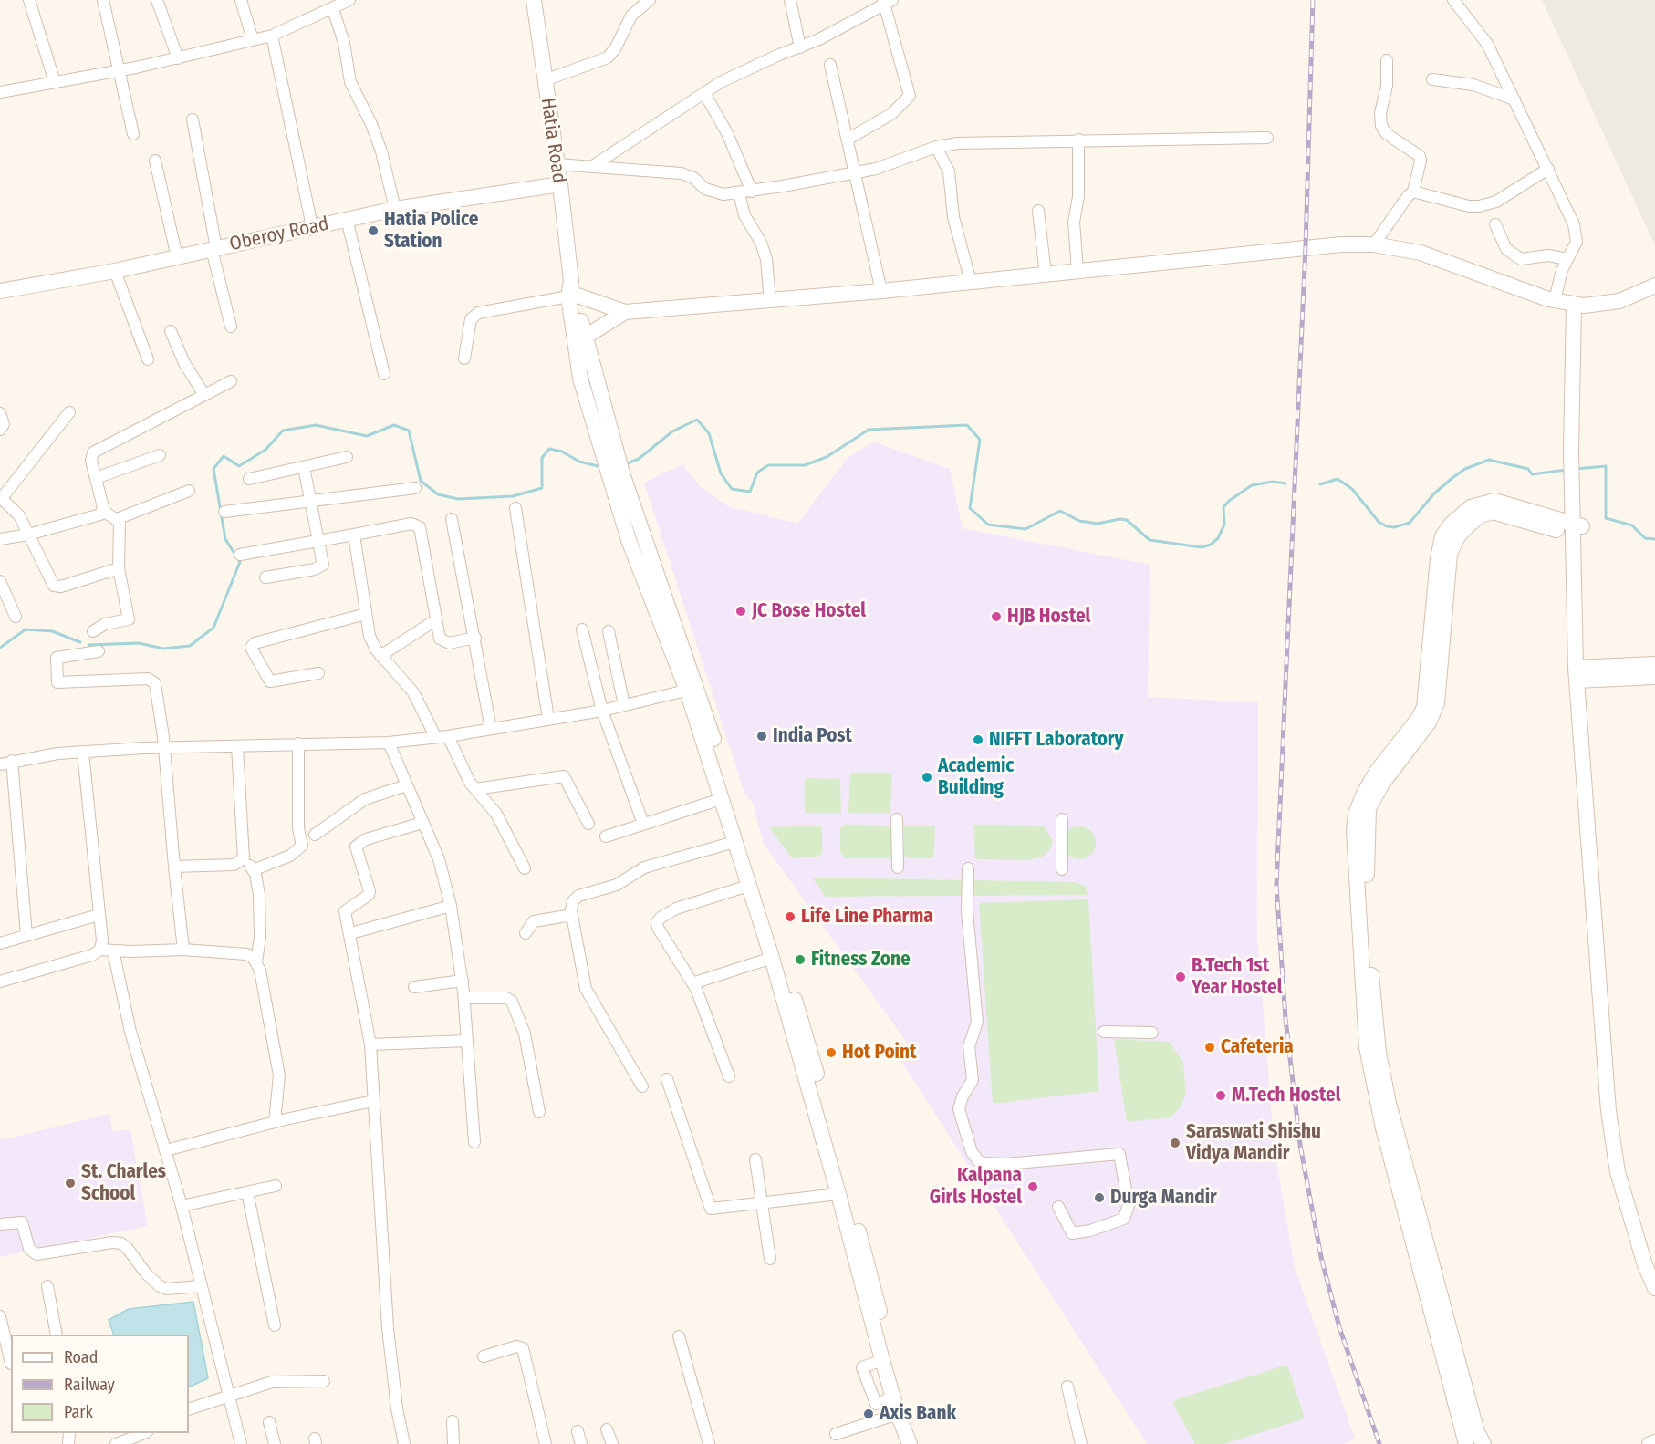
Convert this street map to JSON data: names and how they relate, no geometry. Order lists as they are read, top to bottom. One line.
{"streets":{"street":["Hatia Road","Oberoy Road"]},"crossings":[["Hatia Road","Oberoy Road"]],"places":["Hatia Police Station","JC Bose Hostel","HJB Hostel","India Post","NIFFT Laboratory","Academic Building","Life Line Pharma","Fitness Zone","B.Tech 1st Year Hostel","Cafeteria","Hot Point","M.Tech Hostel","Saraswati Shishu Vidya Mandir","St. Charles School","Kalpana Girls Hostel","Durga Mandir","Axis Bank"],"legend":["Road","Railway","Park"]}
